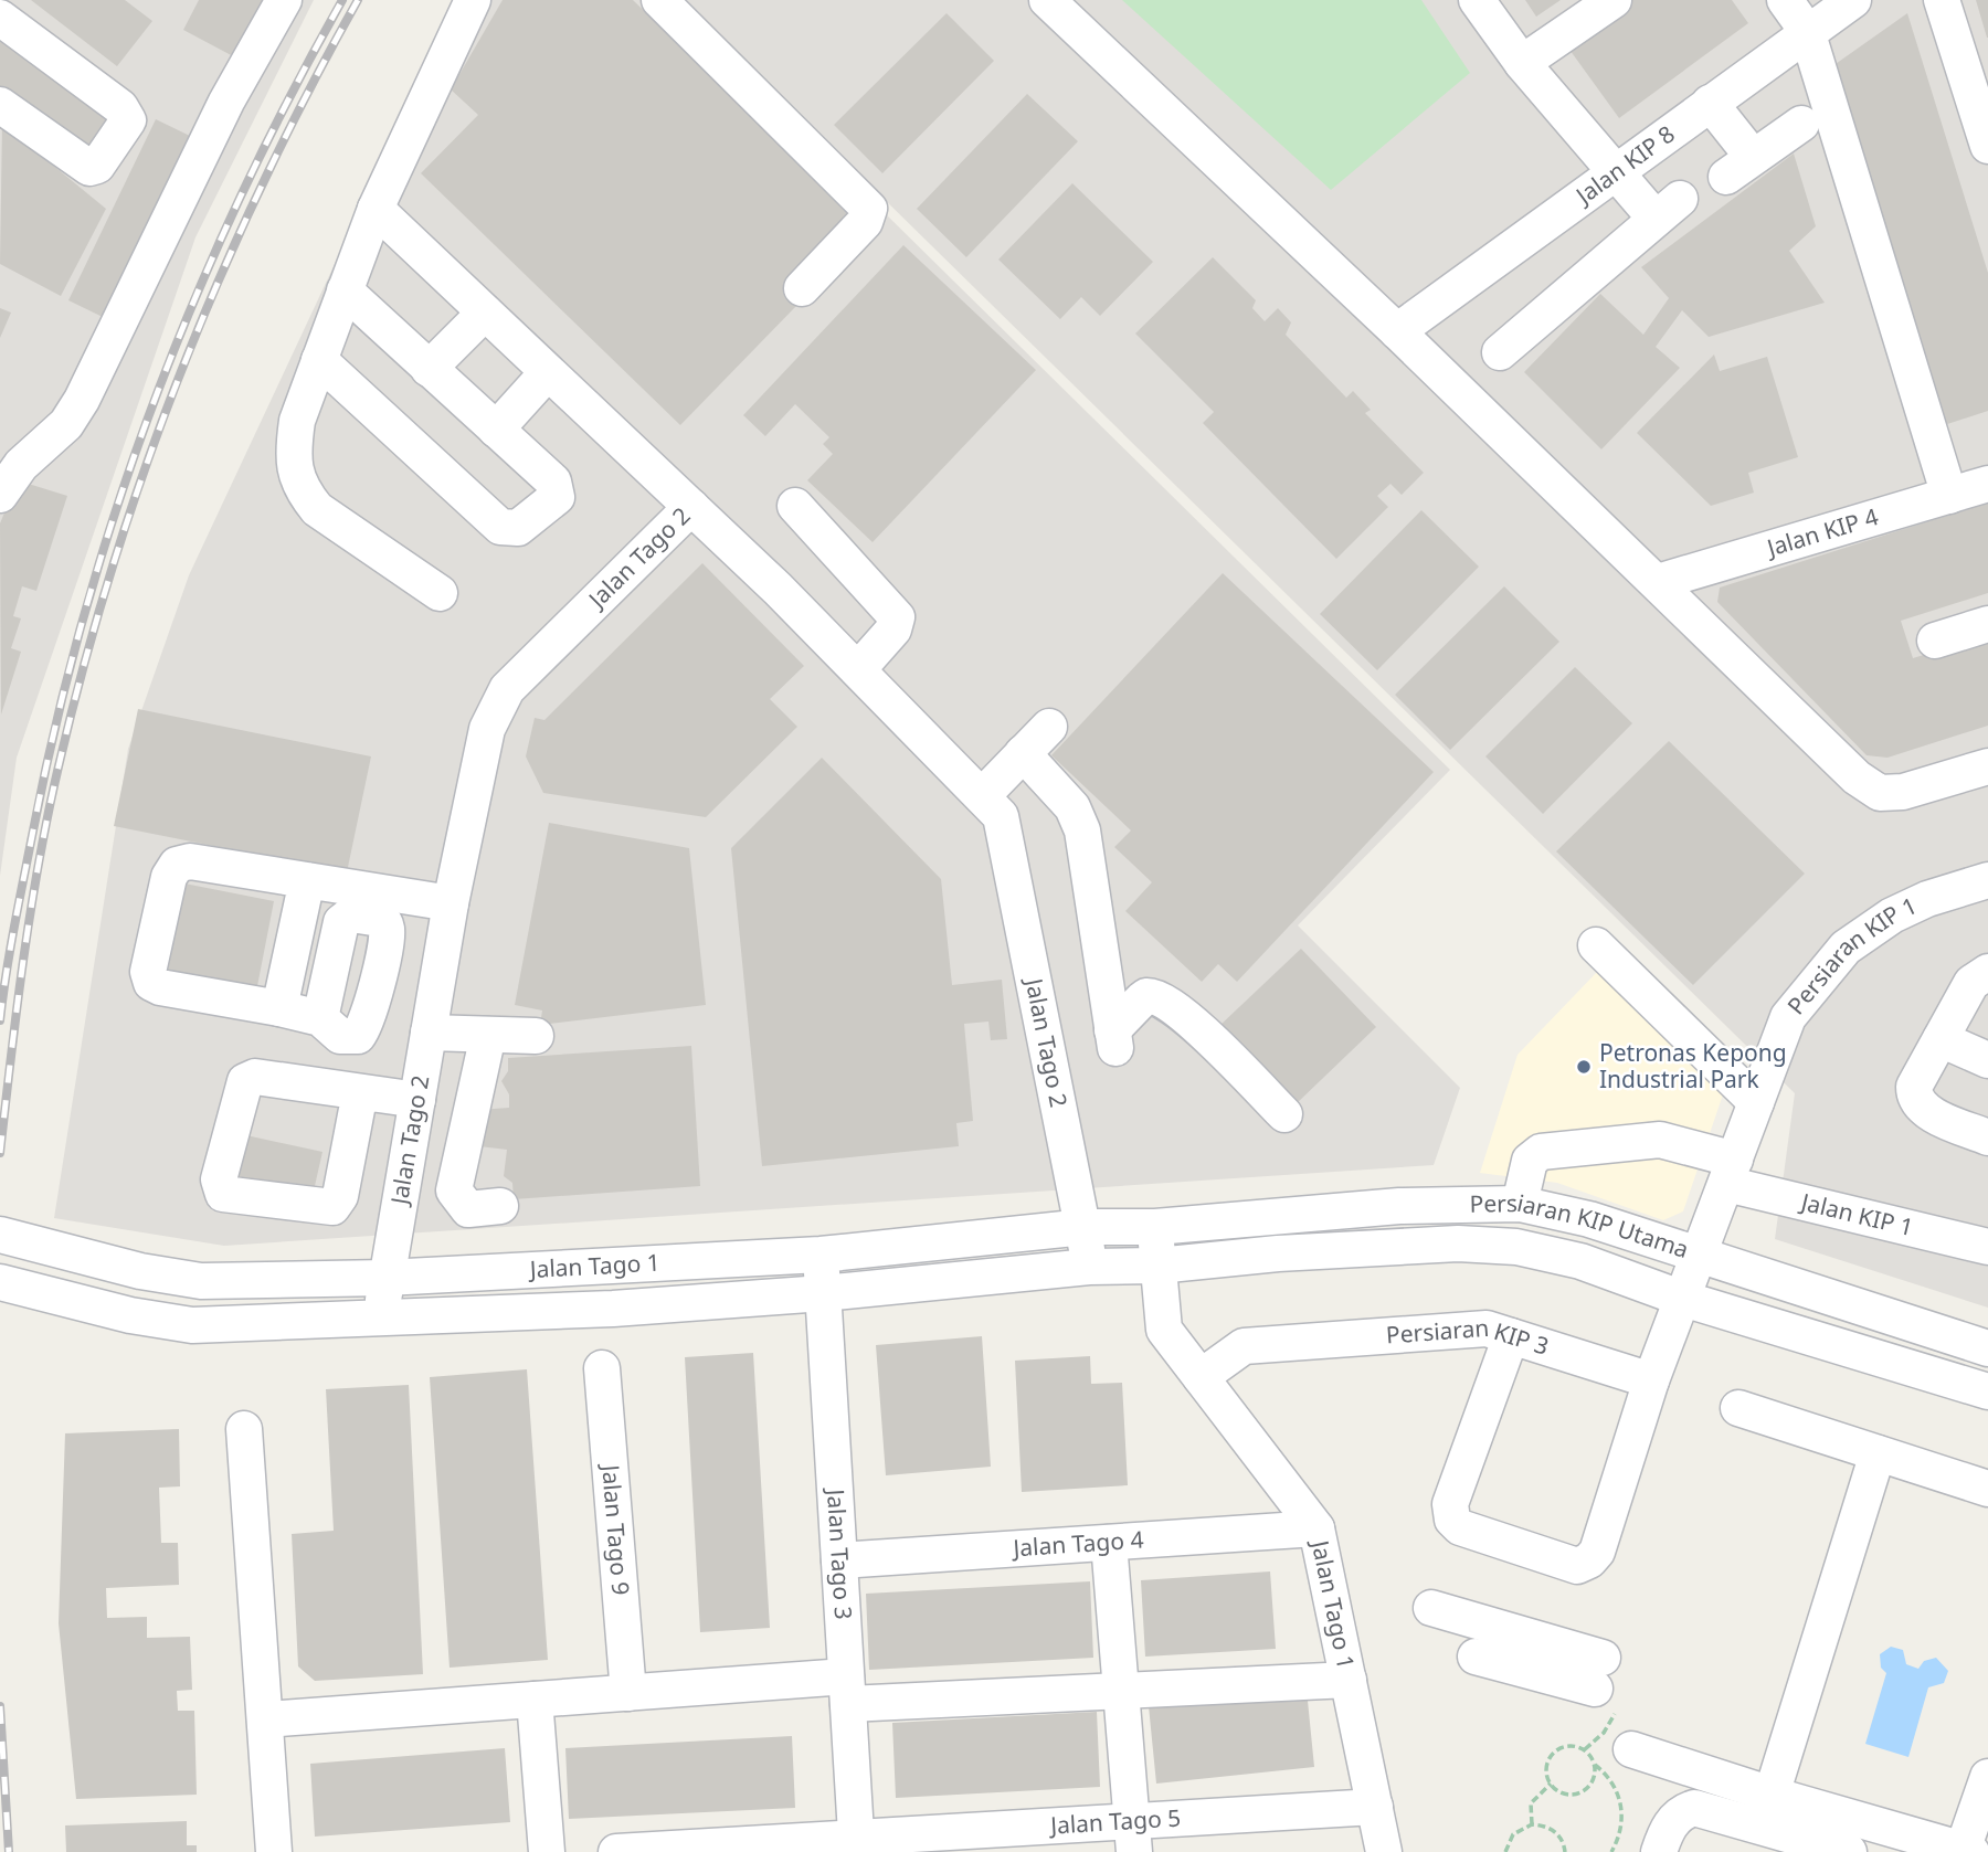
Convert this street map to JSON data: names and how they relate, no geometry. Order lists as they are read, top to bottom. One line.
{"streets":{"street":["Jalan KIP 8","Jalan KIP 4","Jalan Tago 2","Persiaran KIP 1","Jalan KIP 1","Persiaran KIP Utama","Jalan Tago 1","Persiaran KIP 3","Jalan Tago 9","Jalan Tago 4","Jalan Tago 3","Jalan Tago 5"]},"crossings":[["Jalan Tago 2","Jalan Tago 1"],["Persiaran KIP 1","Jalan KIP 1"],["Persiaran KIP 1","Persiaran KIP Utama"],["Jalan KIP 1","Persiaran KIP Utama"],["Persiaran KIP Utama","Jalan Tago 1"],["Jalan Tago 1","Persiaran KIP 3"],["Jalan Tago 1","Jalan Tago 4"],["Jalan Tago 1","Jalan Tago 3"],["Jalan Tago 1","Jalan Tago 5"],["Jalan Tago 4","Jalan Tago 3"],["Jalan Tago 3","Jalan Tago 5"]],"places":["Petronas Kepong Industrial Park"]}
